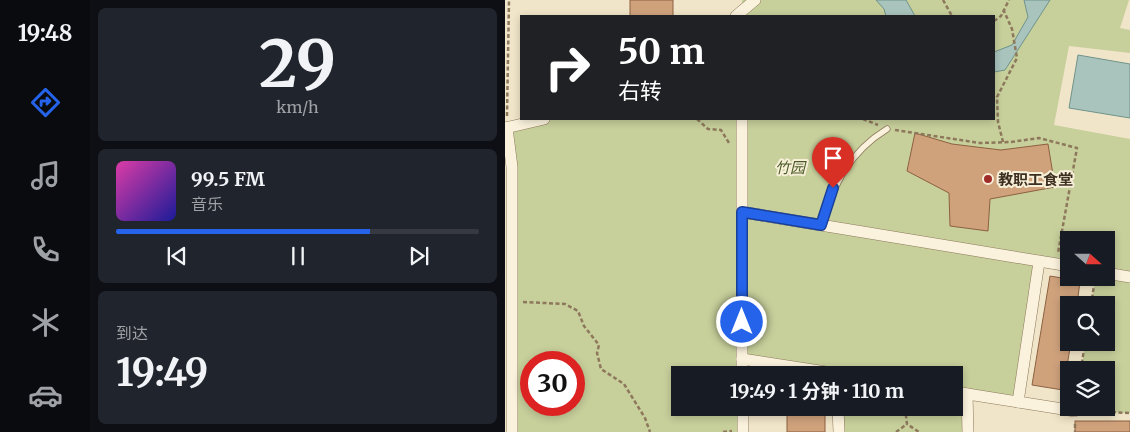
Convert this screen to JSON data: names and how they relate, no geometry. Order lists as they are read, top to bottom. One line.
{"parks":["竹园"],"places":["教职工食堂"],"north":"right","page":{"tabs":"19:48","tile":[["29","km/h"],["到达","19:49"]],"turn":["50 m","右转"],"song":["99.5 FM","音乐"],"limit":"30","trip":"19:49 · 1 分钟 · 110 m"}}
